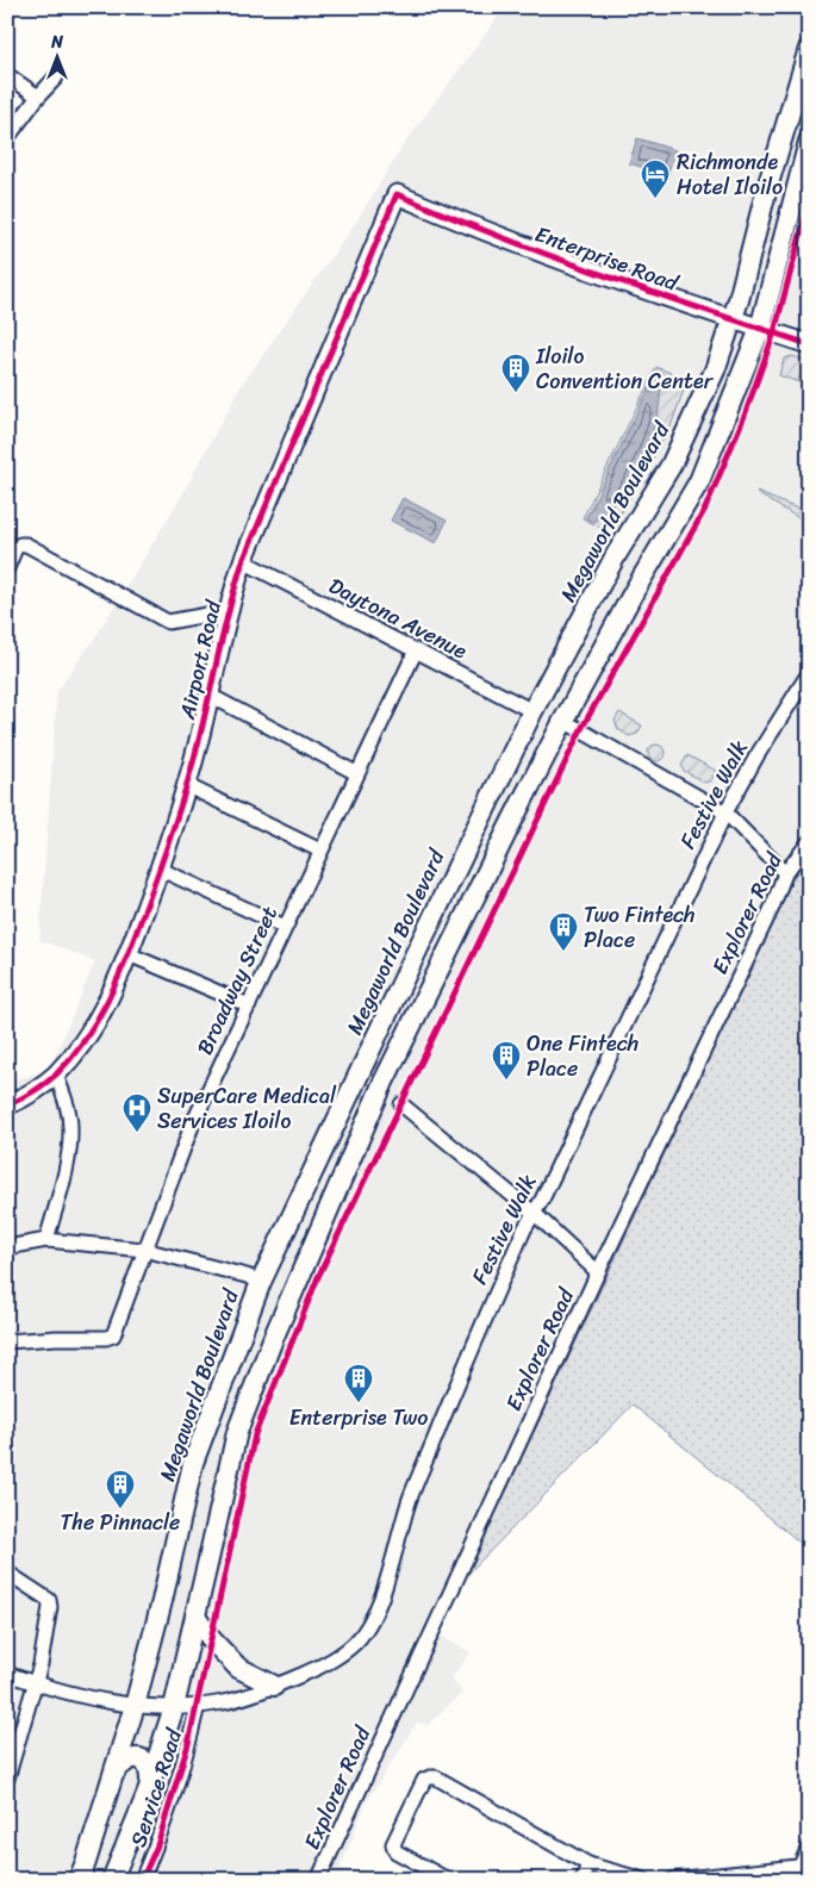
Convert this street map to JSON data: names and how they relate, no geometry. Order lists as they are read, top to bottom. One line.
{"streets":{"main road":["Megaworld Boulevard"],"street":["Enterprise Road","Daytona Avenue","Airport Road","Festive Walk","Explorer Road","Broadway Street","Service Road"]},"crossings":[["Enterprise Road","Megaworld Boulevard"],["Enterprise Road","Airport Road"],["Megaworld Boulevard","Daytona Avenue"],["Megaworld Boulevard","Festive Walk"],["Daytona Avenue","Airport Road"],["Daytona Avenue","Broadway Street"],["Festive Walk","Service Road"]],"places":{"hotel":["Richmonde Hotel Iloilo"],"building":["Iloilo Convention Center","Two Fintech Place","One Fintech Place","Enterprise Two","The Pinnacle"],"hospital":["SuperCare Medical Services Iloilo"]},"north":"top"}
